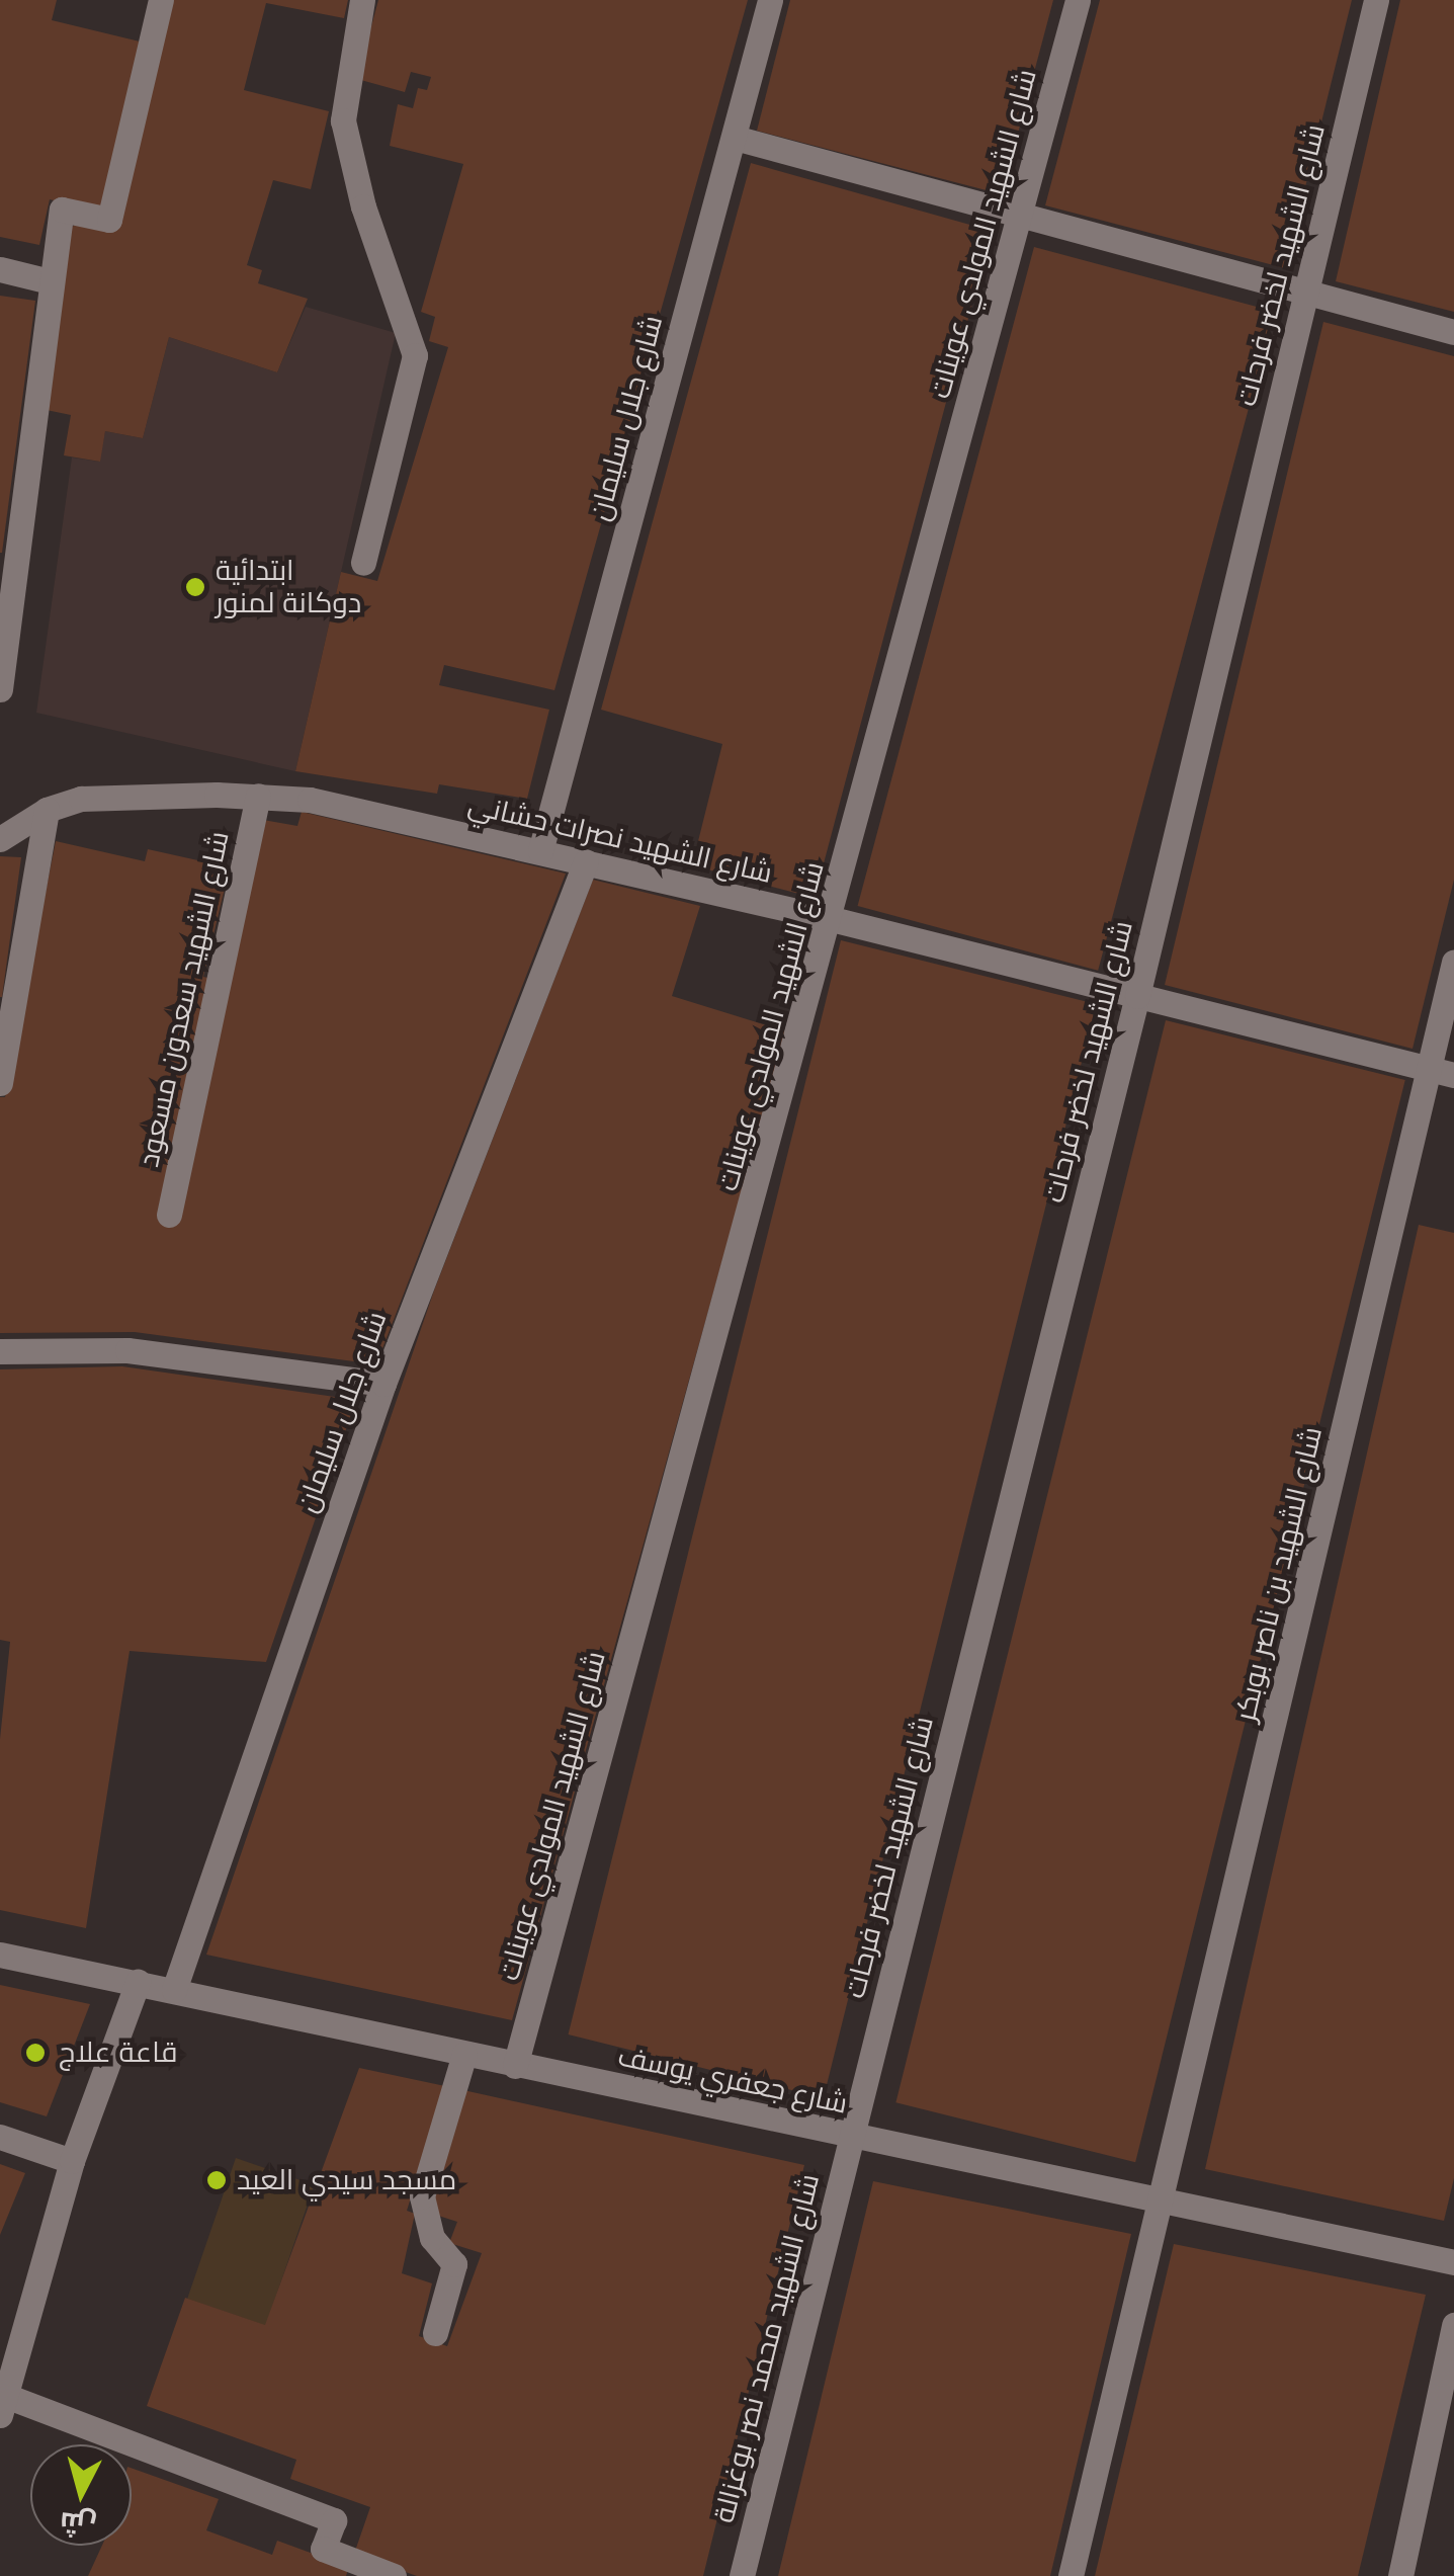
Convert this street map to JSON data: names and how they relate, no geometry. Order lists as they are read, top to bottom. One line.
{"streets":{"street":["شارع الشهيد المولدي عوينات","شارع الشهيد لخضر فرحات","شارع جلال سليمان","شارع الشهيد نصرات حشاني","شارع الشهيد سعدون مسعود","شارع الشهيد بن ناصر بوبكر","شارع جعفري يوسف","شارع الشهيد محمد نصر بوغزالة"]},"crossings":[["شارع الشهيد المولدي عوينات","شارع الشهيد نصرات حشاني"],["شارع الشهيد المولدي عوينات","شارع جعفري يوسف"],["شارع الشهيد لخضر فرحات","شارع الشهيد نصرات حشاني"],["شارع الشهيد لخضر فرحات","شارع جعفري يوسف"],["شارع الشهيد لخضر فرحات","شارع الشهيد محمد نصر بوغزالة"],["شارع جلال سليمان","شارع الشهيد نصرات حشاني"],["شارع جلال سليمان","شارع جعفري يوسف"],["شارع الشهيد نصرات حشاني","شارع الشهيد سعدون مسعود"],["شارع الشهيد نصرات حشاني","شارع الشهيد بن ناصر بوبكر"],["شارع الشهيد بن ناصر بوبكر","شارع جعفري يوسف"],["شارع جعفري يوسف","شارع الشهيد محمد نصر بوغزالة"]],"places":["ابتدائية دوكانة لمنور","قاعة علاج","مسجد سيدي العيد"],"north":"bottom"}
